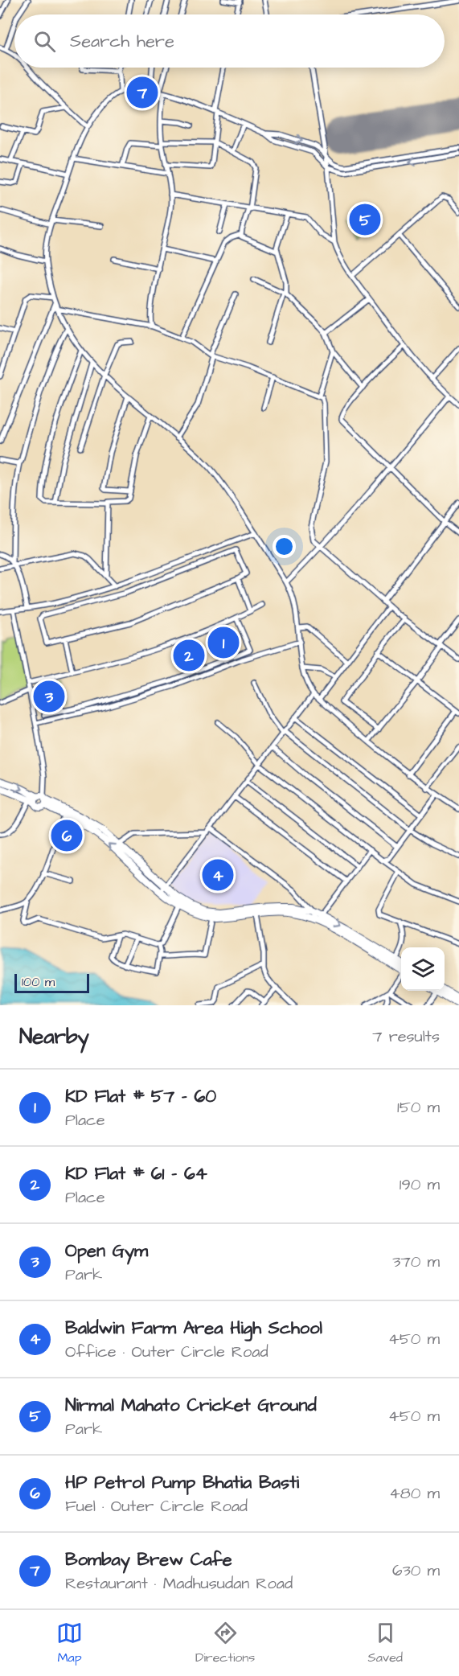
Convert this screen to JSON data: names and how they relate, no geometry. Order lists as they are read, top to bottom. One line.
{"scale_bar":"100 m","page":{"search":"Search here","pins":["7","5","1","2","3","6","4"],"scale":"100 m","heading":["Nearby","7 results"],"list":[{"mark":"1","name":"KD Flat # 57 - 60","note":"Place","value":"150 m"},{"mark":"2","name":"KD Flat # 61 - 64","note":"Place","value":"190 m"},{"mark":"3","name":"Open Gym","note":"Park","value":"370 m"},{"mark":"4","name":"Baldwin Farm Area High School","note":"Office · Outer Circle Road","value":"450 m"},{"mark":"5","name":"Nirmal Mahato Cricket Ground","note":"Park","value":"450 m"},{"mark":"6","name":"HP Petrol Pump Bhatia Basti","note":"Fuel · Outer Circle Road","value":"480 m"},{"mark":"7","name":"Bombay Brew Cafe","note":"Restaurant · Madhusudan Road","value":"630 m"}],"nav":["Map","Directions","Saved"]}}
